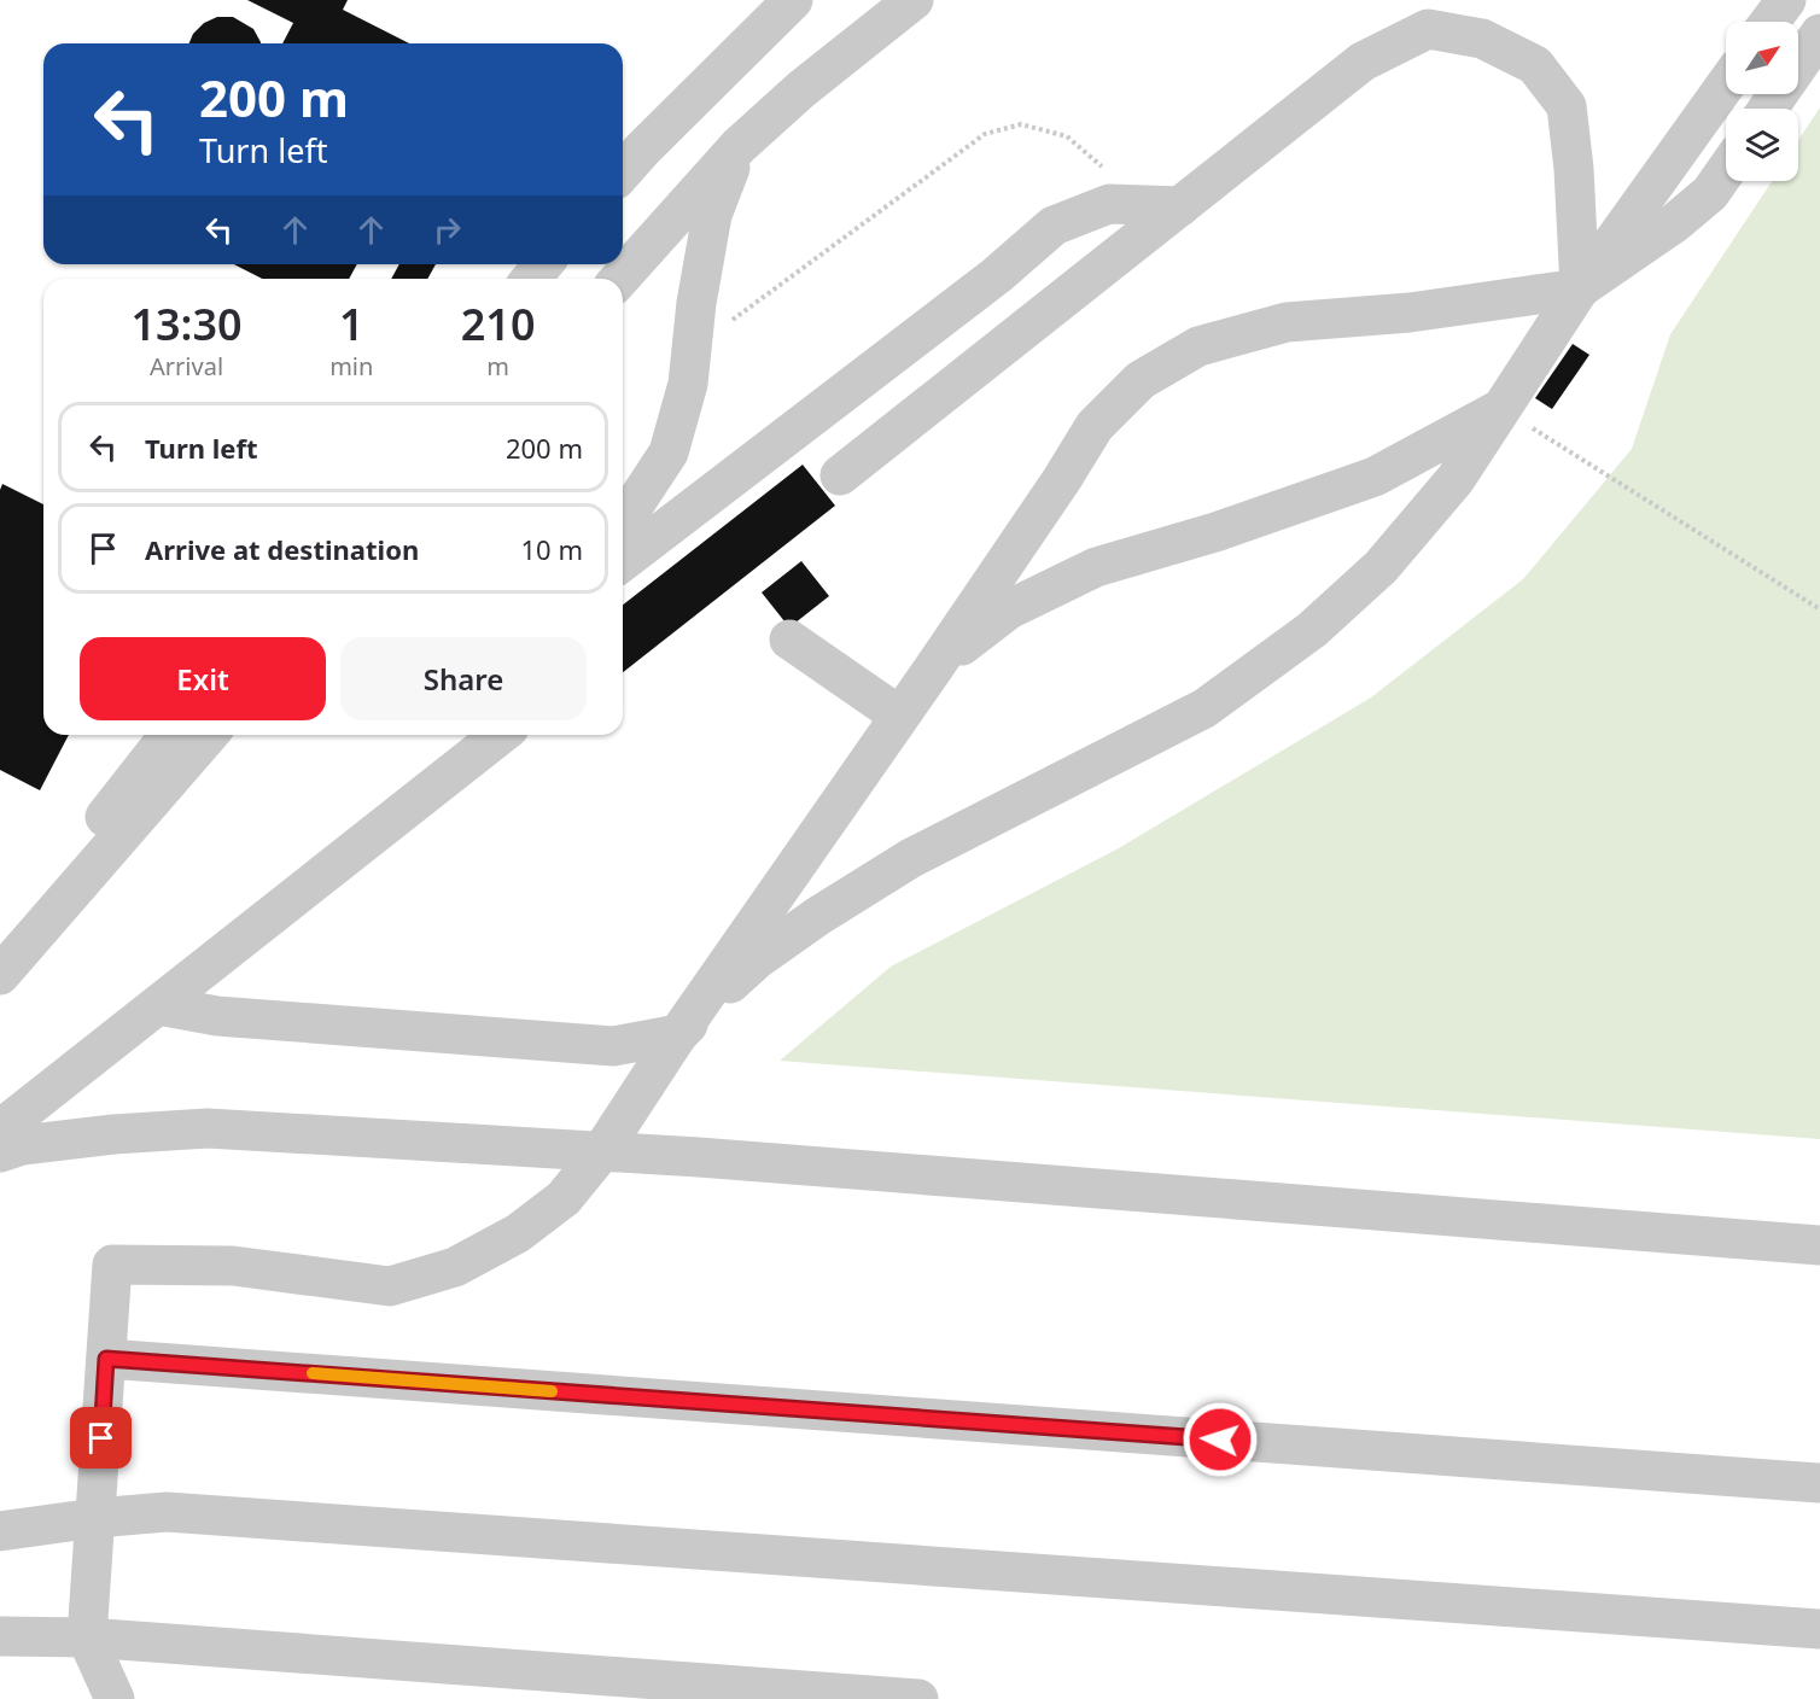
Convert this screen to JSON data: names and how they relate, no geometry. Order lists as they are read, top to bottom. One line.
{"north":"top right","page":{"turn":["200 m","Turn left"],"eta":["13:30","Arrival","1","min","210","m"],"list":[{"name":"Turn left","value":"200 m"},{"name":"Arrive at destination","value":"10 m"}],"buttons":["Exit","Share"]}}
